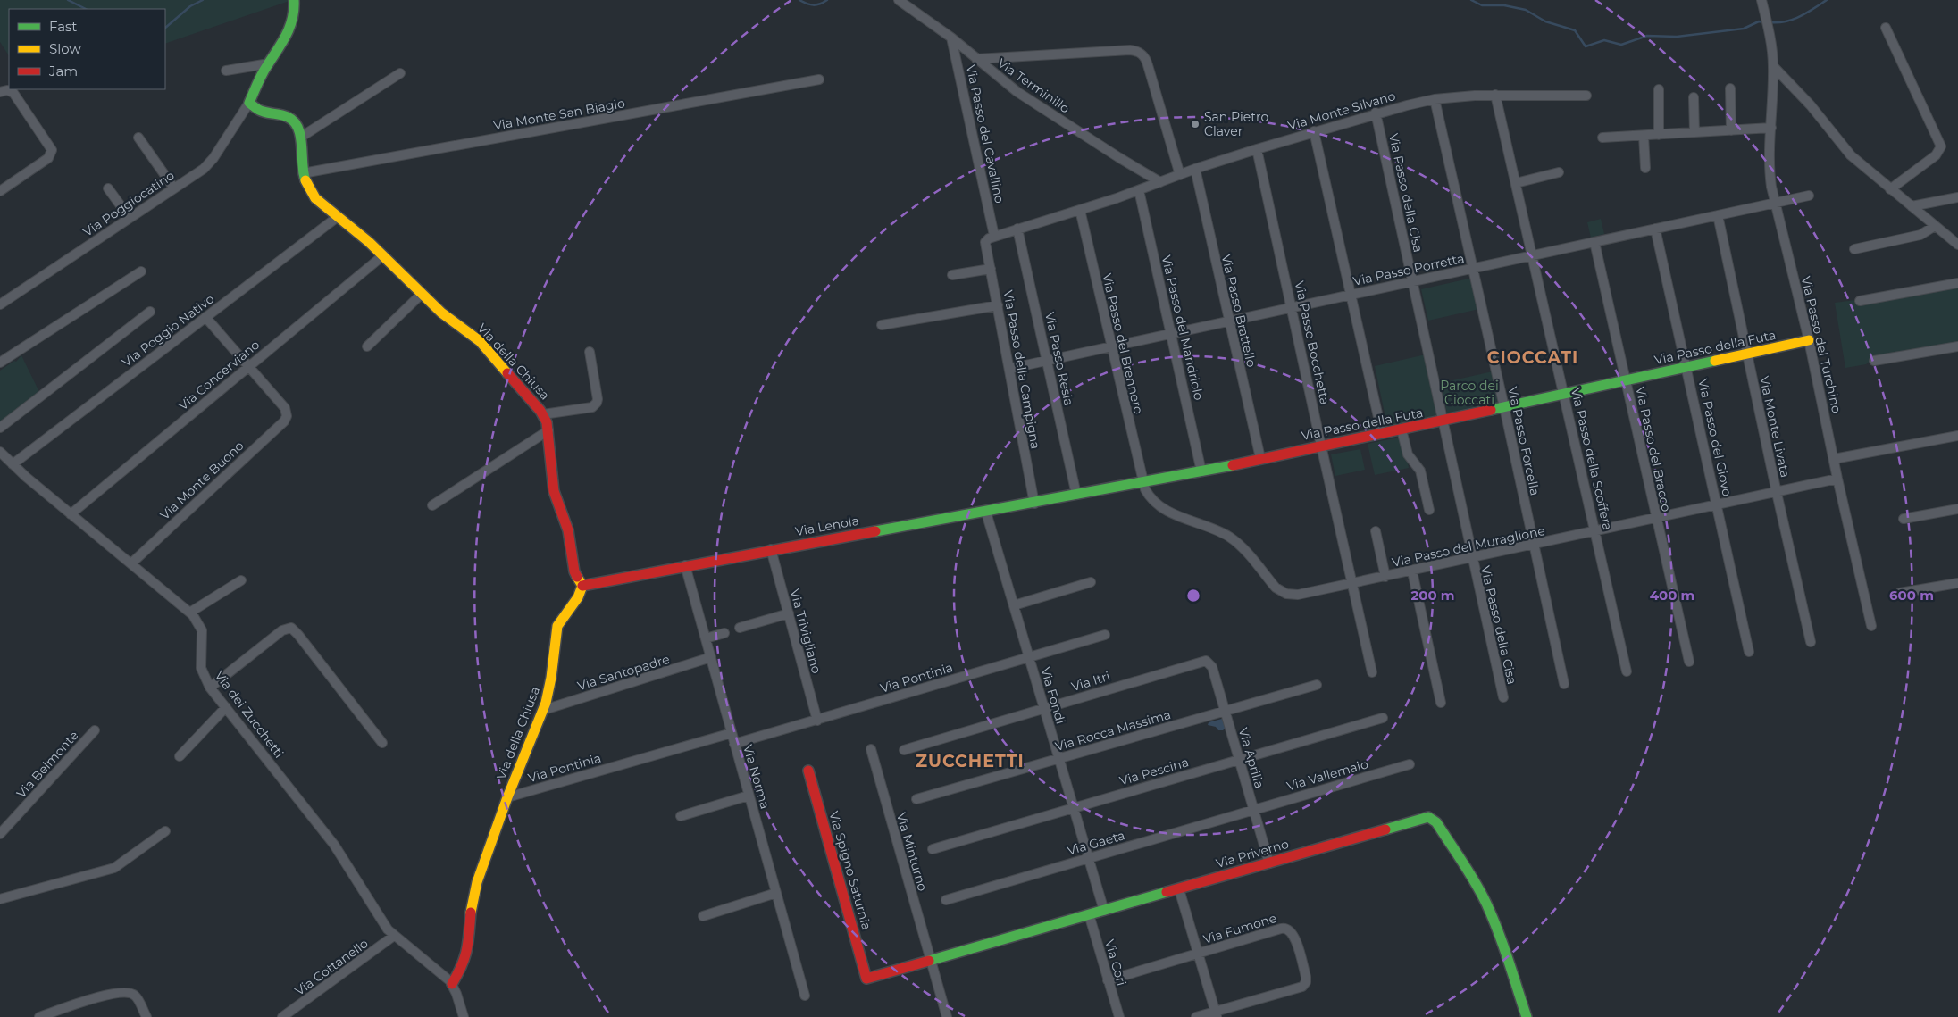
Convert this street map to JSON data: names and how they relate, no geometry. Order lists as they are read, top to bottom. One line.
{"streets":{"street":["Via Terminillo","Via Monte Silvano","Via Monte San Biagio","Via Passo del Cavallino","Via Passo della Cisa","Via Poggiocatino","Via Passo Porretta","Via Passo Brattello","Via Passo del Mandriolo","Via Poggio Nativo","Via Passo Bocchetta","Via Passo del Brennero","Via Passo del Turchino","Via Passo della Futa","Via Passo Resia","Via della Chiusa","Via Passo della Campigna","Via Concerviano","Via Monte Livata","Via Passo del Giovo","Via Passo Forcella","Via Passo del Bracco","Via Passo della Scoffera","Via Monte Buono","Via Lenola","Via Passo del Muraglione","Via Trivigliano","Via Santopadre","Via Pontinia","Via Itri","Via Fondi","Via dei Zucchetti","Via Rocca Massima","Via Aprilia","Via Belmonte","Via Pescina","Via Vallemaio","Via Norma","Via Gaeta","Via Minturno","Via Priverno","Via Spigno Saturnia","Via Fumone","Via Cori","Via Cottanello"]},"crossings":[["Via Terminillo","Via Monte Silvano"],["Via Terminillo","Via Passo del Cavallino"],["Via Monte Silvano","Via Passo del Cavallino"],["Via Monte Silvano","Via Passo della Cisa"],["Via Monte Silvano","Via Passo Brattello"],["Via Monte Silvano","Via Passo del Mandriolo"],["Via Monte Silvano","Via Passo Bocchetta"],["Via Monte Silvano","Via Passo del Brennero"],["Via Monte Silvano","Via Passo Resia"],["Via Monte Silvano","Via Passo della Campigna"],["Via Monte Silvano","Via Passo Forcella"],["Via Monte Silvano","Via Passo della Scoffera"],["Via Monte San Biagio","Via della Chiusa"],["Via Passo del Cavallino","Via Passo della Campigna"],["Via Passo della Cisa","Via Passo Porretta"],["Via Passo della Cisa","Via Passo della Futa"],["Via Passo della Cisa","Via Passo del Muraglione"],["Via Poggiocatino","Via della Chiusa"],["Via Passo Porretta","Via Passo Brattello"],["Via Passo Porretta","Via Passo del Mandriolo"],["Via Passo Porretta","Via Passo Bocchetta"],["Via Passo Porretta","Via Passo del Brennero"],["Via Passo Porretta","Via Passo del Turchino"],["Via Passo Porretta","Via Passo Resia"],["Via Passo Porretta","Via Monte Livata"],["Via Passo Porretta","Via Passo del Giovo"],["Via Passo Porretta","Via Passo Forcella"],["Via Passo Porretta","Via Passo del Bracco"],["Via Passo Porretta","Via Passo della Scoffera"],["Via Passo Brattello","Via Passo della Futa"],["Via Passo del Mandriolo","Via Passo della Futa"],["Via Poggio Nativo","Via della Chiusa"],["Via Poggio Nativo","Via dei Zucchetti"],["Via Passo Bocchetta","Via Passo della Futa"],["Via Passo Bocchetta","Via Passo del Muraglione"],["Via Passo del Brennero","Via Passo della Futa"],["Via Passo del Brennero","Via Passo del Muraglione"],["Via Passo del Turchino","Via Passo della Futa"],["Via Passo del Turchino","Via Passo del Muraglione"],["Via Passo della Futa","Via Passo Resia"],["Via Passo della Futa","Via Monte Livata"],["Via Passo della Futa","Via Passo del Giovo"],["Via Passo della Futa","Via Passo Forcella"],["Via Passo della Futa","Via Passo del Bracco"],["Via Passo della Futa","Via Passo della Scoffera"],["Via Passo della Futa","Via Lenola"],["Via Passo della Futa","Via Passo del Muraglione"],["Via Passo Resia","Via Lenola"],["Via della Chiusa","Via Concerviano"],["Via della Chiusa","Via Lenola"],["Via della Chiusa","Via Santopadre"],["Via della Chiusa","Via Pontinia"],["Via della Chiusa","Via dei Zucchetti"],["Via Passo della Campigna","Via Lenola"],["Via Concerviano","Via Monte Buono"],["Via Concerviano","Via dei Zucchetti"],["Via Monte Livata","Via Passo del Muraglione"],["Via Passo del Giovo","Via Passo del Muraglione"],["Via Passo Forcella","Via Passo del Muraglione"],["Via Passo del Bracco","Via Passo del Muraglione"],["Via Passo della Scoffera","Via Passo del Muraglione"],["Via Monte Buono","Via dei Zucchetti"],["Via Lenola","Via Trivigliano"],["Via Lenola","Via Fondi"],["Via Lenola","Via Norma"],["Via Trivigliano","Via Pontinia"],["Via Santopadre","Via Norma"],["Via Pontinia","Via Fondi"],["Via Pontinia","Via Norma"],["Via Itri","Via Fondi"],["Via Itri","Via Aprilia"],["Via Fondi","Via Rocca Massima"],["Via Fondi","Via Pescina"],["Via Fondi","Via Gaeta"],["Via Fondi","Via Priverno"],["Via dei Zucchetti","Via Cottanello"],["Via Rocca Massima","Via Aprilia"],["Via Aprilia","Via Pescina"],["Via Aprilia","Via Vallemaio"],["Via Aprilia","Via Gaeta"],["Via Aprilia","Via Priverno"],["Via Vallemaio","Via Gaeta"],["Via Minturno","Via Priverno"],["Via Priverno","Via Spigno Saturnia"],["Via Priverno","Via Cori"],["Via Fumone","Via Cori"]],"districts":["CIOCCATI","ZUCCHETTI"],"parks":["Parco dei Cioccati"],"places":["San Pietro Claver"],"legend":["Fast","Slow","Jam"],"rings":["200 m","400 m","600 m"]}
